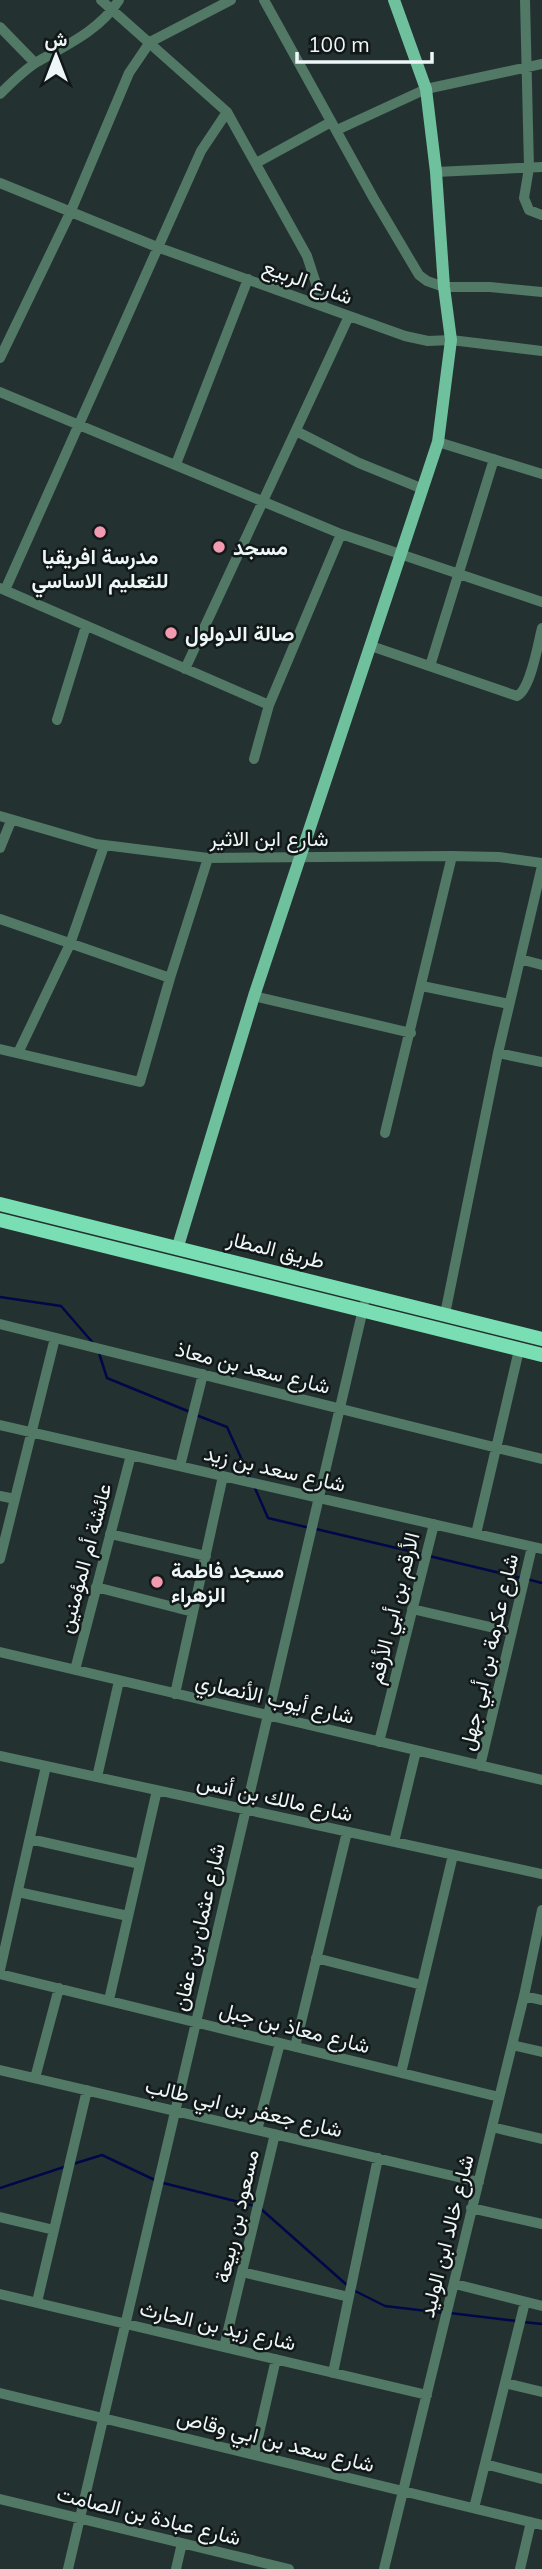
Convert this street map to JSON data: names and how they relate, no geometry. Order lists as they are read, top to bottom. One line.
{"streets":{"highway":["طريق المطار"],"street":["شارع الربيع","شارع ابن الاثير","شارع سعد بن معاذ","شارع سعد بن زيد","عائشة أم المؤمنين","الأرقم بن أبي الأرقم","شارع عكرمة بن أبي جهل","شارع أيوب الأنصاري","شارع مالك بن أنس","شارع عثمان بن عفان","شارع معاذ بن جبل","شارع جعفر بن ابي طالب","مسعود بن ربيعة","شارع خالد ابن الوليد","شارع زيد بن الحارث","شارع سعد بن ابي وقاص","شارع عبادة بن الصامت"]},"crossings":[["طريق المطار","شارع عثمان بن عفان"],["شارع سعد بن معاذ","شارع عثمان بن عفان"],["شارع سعد بن زيد","عائشة أم المؤمنين"],["شارع سعد بن زيد","الأرقم بن أبي الأرقم"],["شارع سعد بن زيد","شارع عكرمة بن أبي جهل"],["شارع سعد بن زيد","شارع عثمان بن عفان"],["عائشة أم المؤمنين","شارع أيوب الأنصاري"],["الأرقم بن أبي الأرقم","شارع أيوب الأنصاري"],["شارع عكرمة بن أبي جهل","شارع أيوب الأنصاري"],["شارع أيوب الأنصاري","شارع عثمان بن عفان"],["شارع مالك بن أنس","شارع عثمان بن عفان"],["شارع عثمان بن عفان","شارع معاذ بن جبل"],["شارع عثمان بن عفان","شارع جعفر بن ابي طالب"],["شارع عثمان بن عفان","شارع زيد بن الحارث"],["شارع عثمان بن عفان","شارع سعد بن ابي وقاص"],["شارع عثمان بن عفان","شارع عبادة بن الصامت"],["شارع معاذ بن جبل","شارع خالد ابن الوليد"],["شارع جعفر بن ابي طالب","مسعود بن ربيعة"],["شارع جعفر بن ابي طالب","شارع خالد ابن الوليد"],["مسعود بن ربيعة","شارع زيد بن الحارث"],["شارع خالد ابن الوليد","شارع زيد بن الحارث"],["شارع خالد ابن الوليد","شارع سعد بن ابي وقاص"]],"places":["مدرسة افريقيا للتعليم الاساسي","مسجد","صالة الدولول","مسجد فاطمة الزهراء"],"scale_bar":"100 m","north":"top"}
